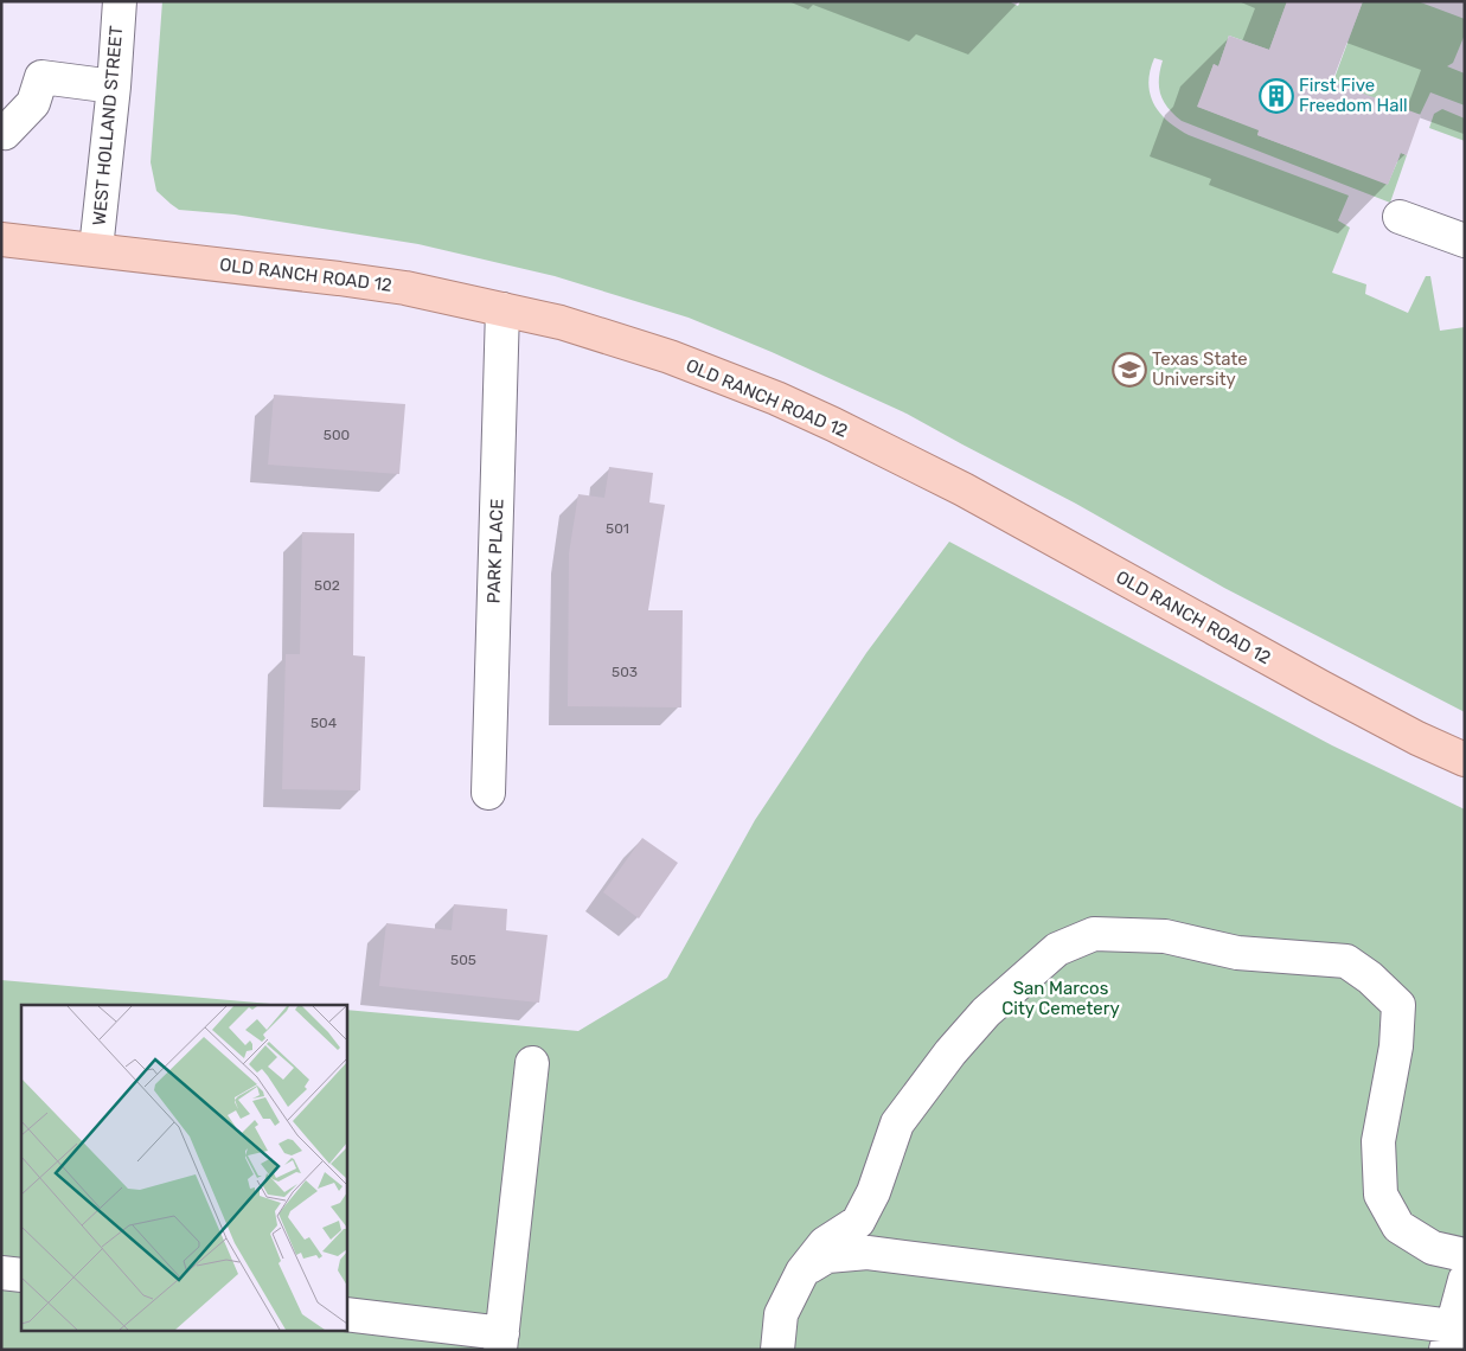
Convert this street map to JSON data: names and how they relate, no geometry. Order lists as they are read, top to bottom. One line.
{"streets":{"main road":["OLD RANCH ROAD 12"],"street":["WEST HOLLAND STREET","PARK PLACE"]},"crossings":[["WEST HOLLAND STREET","OLD RANCH ROAD 12"],["OLD RANCH ROAD 12","PARK PLACE"]],"parks":["San Marcos City Cemetery"],"places":{"building":["First Five Freedom Hall"],"school or university":["Texas State University"]},"house_numbers":["500","501","502","503","504","505"]}
